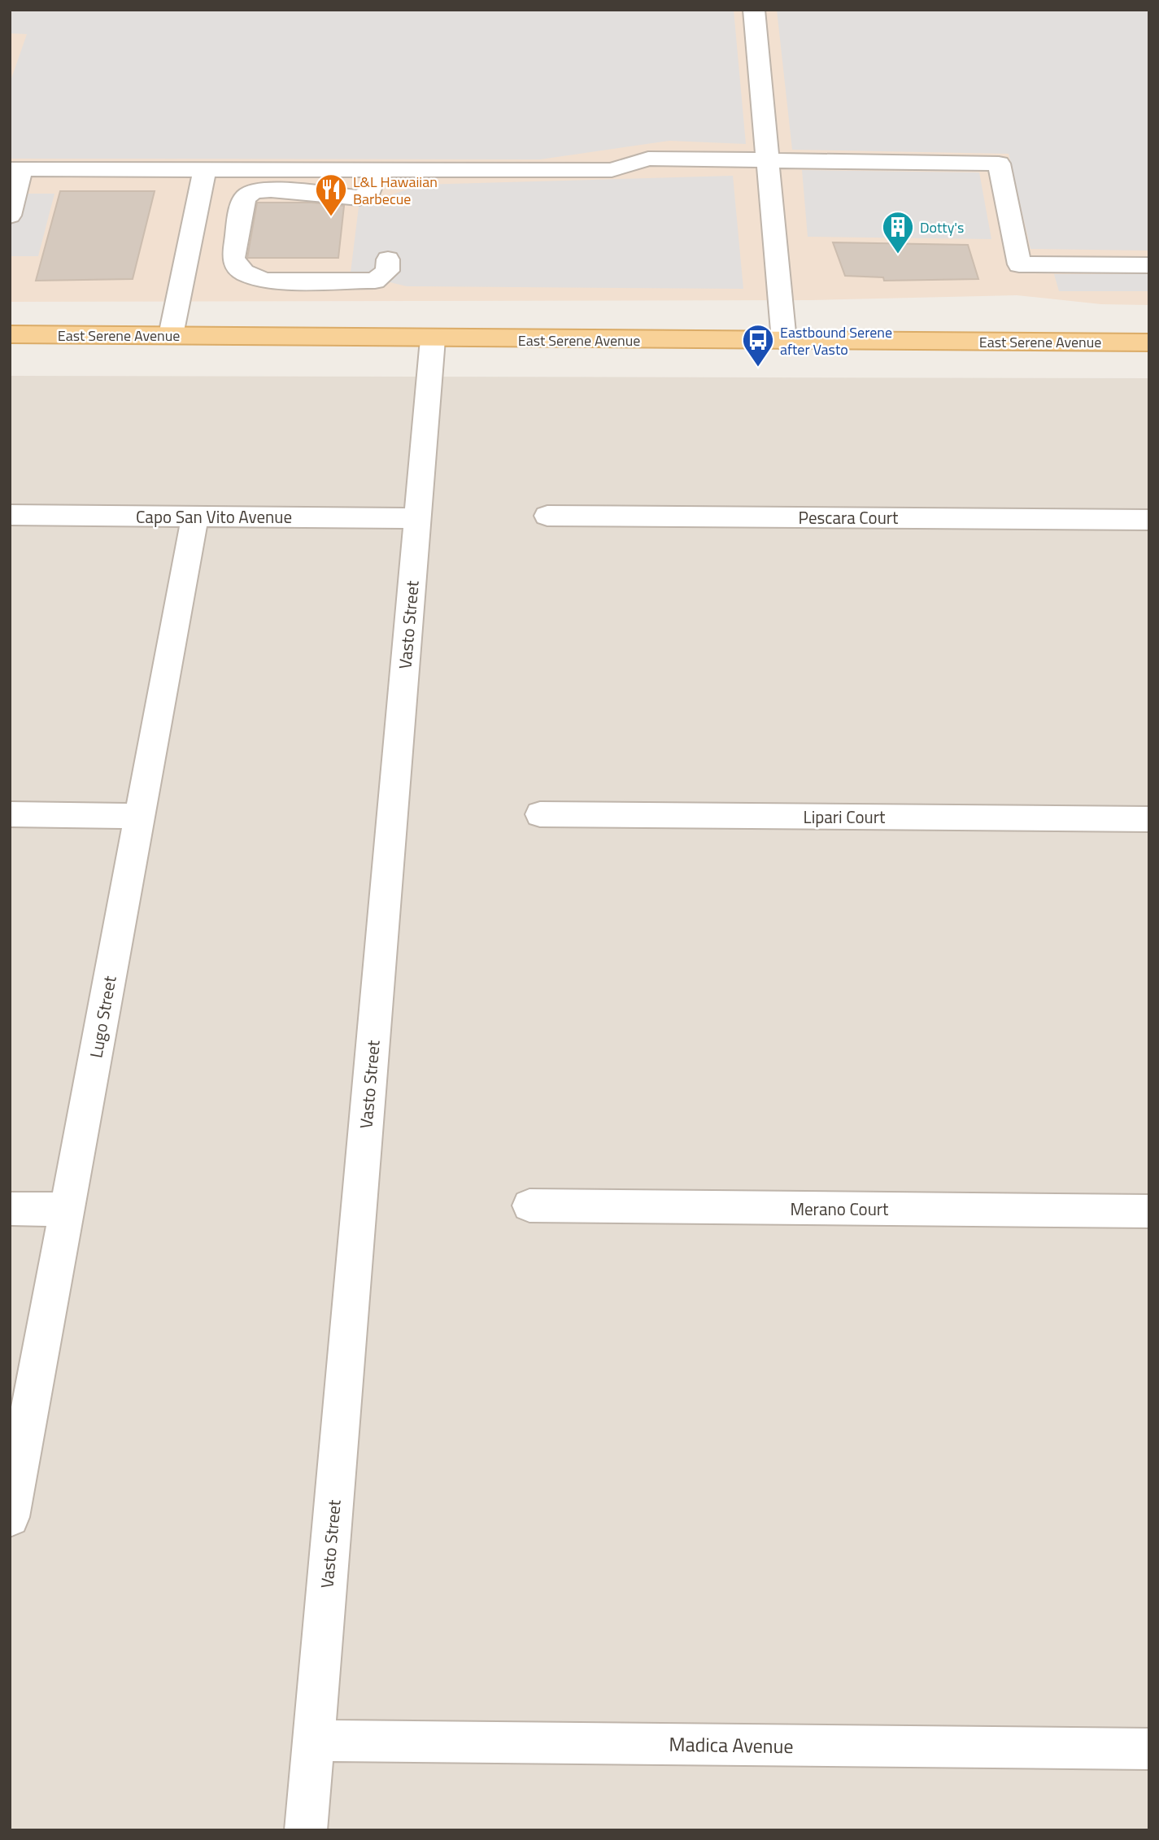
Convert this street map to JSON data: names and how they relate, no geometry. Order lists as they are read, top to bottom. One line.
{"streets":{"main road":["East Serene Avenue"],"street":["Capo San Vito Avenue","Pescara Court","Vasto Street","Lipari Court","Lugo Street","Merano Court","Madica Avenue"]},"crossings":[["East Serene Avenue","Vasto Street"],["Capo San Vito Avenue","Vasto Street"],["Capo San Vito Avenue","Lugo Street"],["Vasto Street","Madica Avenue"]],"places":{"restaurant":["L&L Hawaiian Barbecue"],"building":["Dotty's"],"bus stop":["Eastbound Serene after Vasto"]}}
